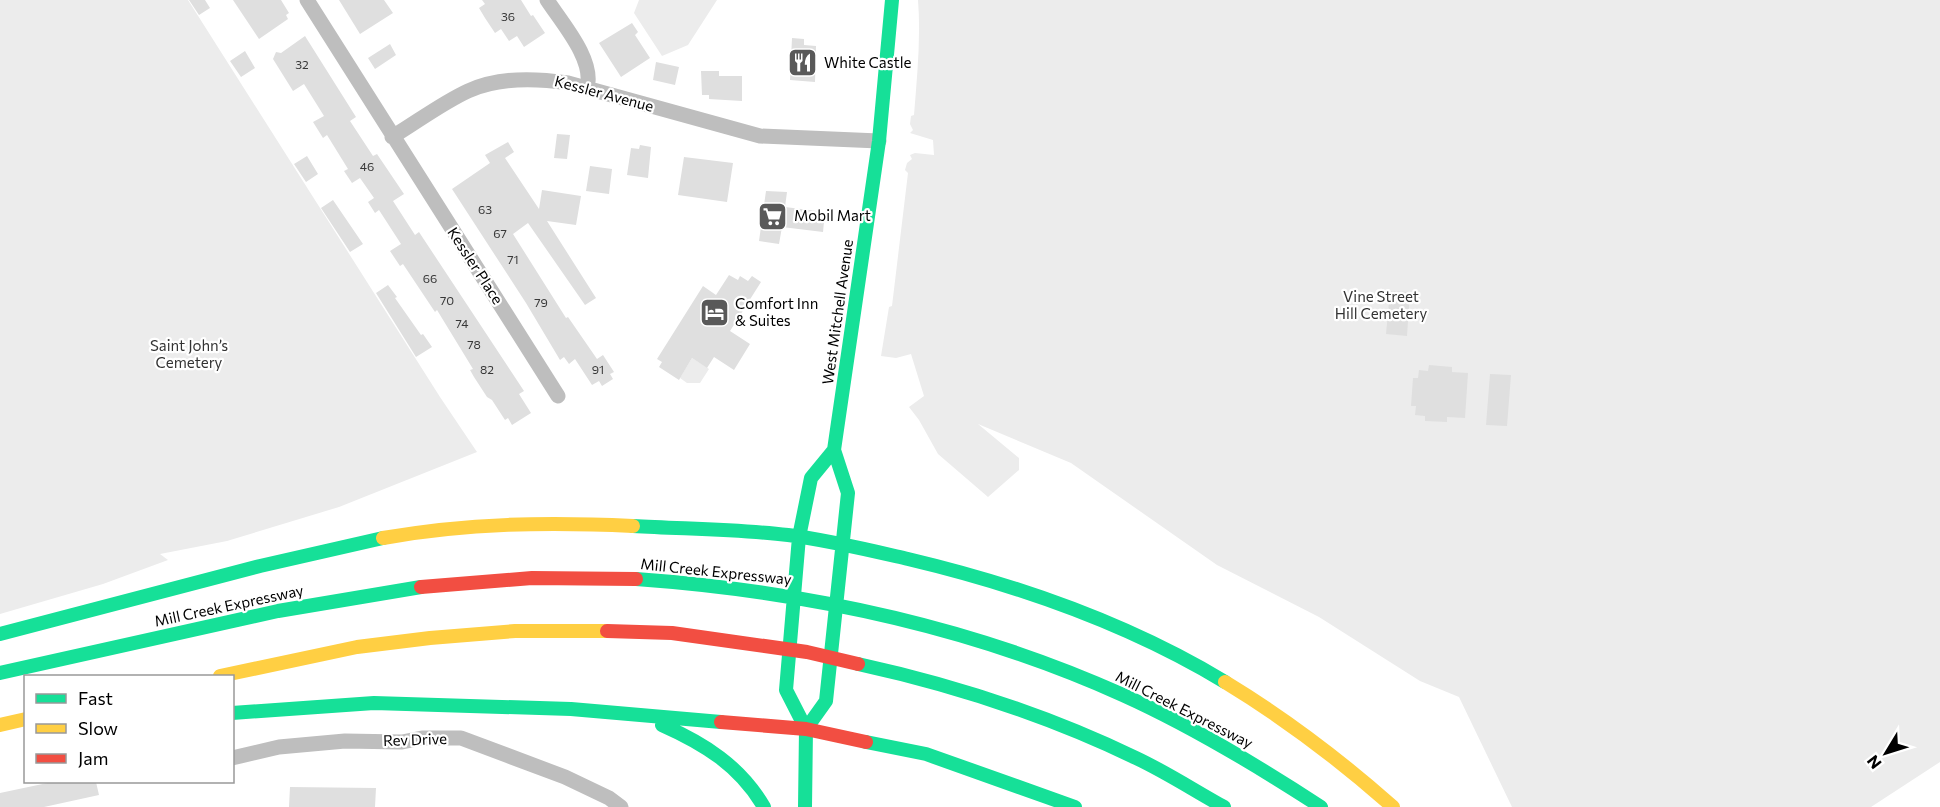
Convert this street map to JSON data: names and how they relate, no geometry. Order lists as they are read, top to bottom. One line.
{"streets":{"main road":["West Mitchell Avenue","Mill Creek Expressway"],"street":["Kessler Avenue","Kessler Place","Rev Drive"]},"crossings":[["Kessler Avenue","Kessler Place"],["Kessler Avenue","West Mitchell Avenue"]],"parks":["Vine Street Hill Cemetery","Saint John’s Cemetery"],"places":{"restaurant":["White Castle"],"supermarket":["Mobil Mart"],"hotel":["Comfort Inn & Suites"]},"house_numbers":["36","32","46","63","67","71","66","70","79","74","78","82","91"],"legend":["Fast","Slow","Jam"],"north":"bottom left"}
